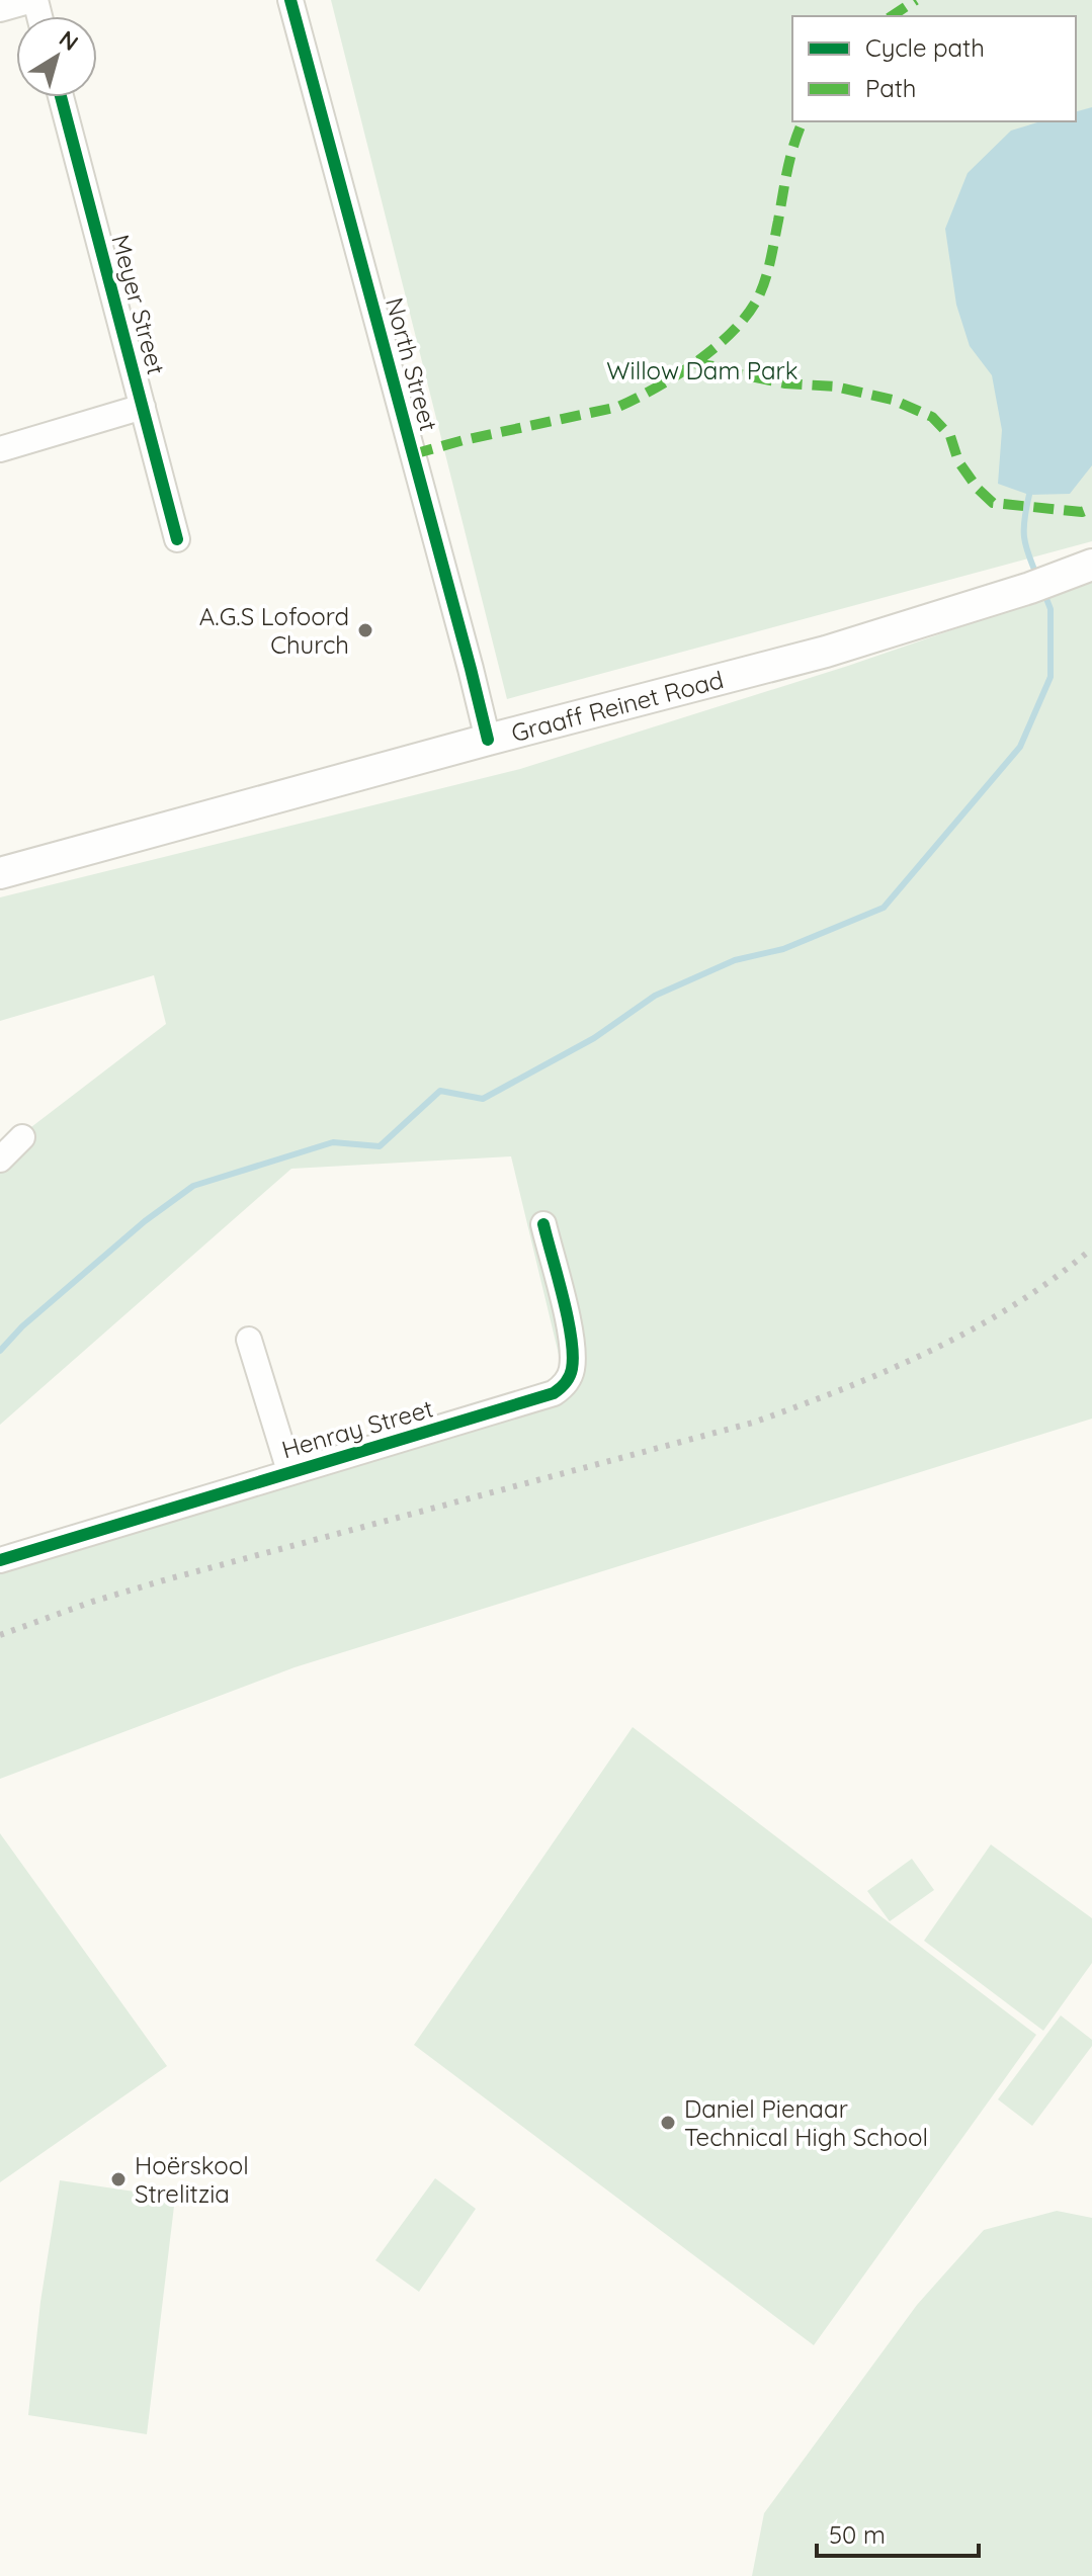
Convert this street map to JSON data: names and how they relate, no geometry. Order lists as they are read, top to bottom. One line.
{"streets":{"main road":["Graaff Reinet Road"],"street":["Meyer Street","North Street","Henray Street"]},"crossings":[["North Street","Graaff Reinet Road"]],"parks":["Willow Dam Park"],"places":["A.G.S Lofoord Church","Daniel Pienaar Technical High School","Hoërskool Strelitzia"],"legend":["Cycle path","Path"],"scale_bar":"50 m","north":"top right"}
